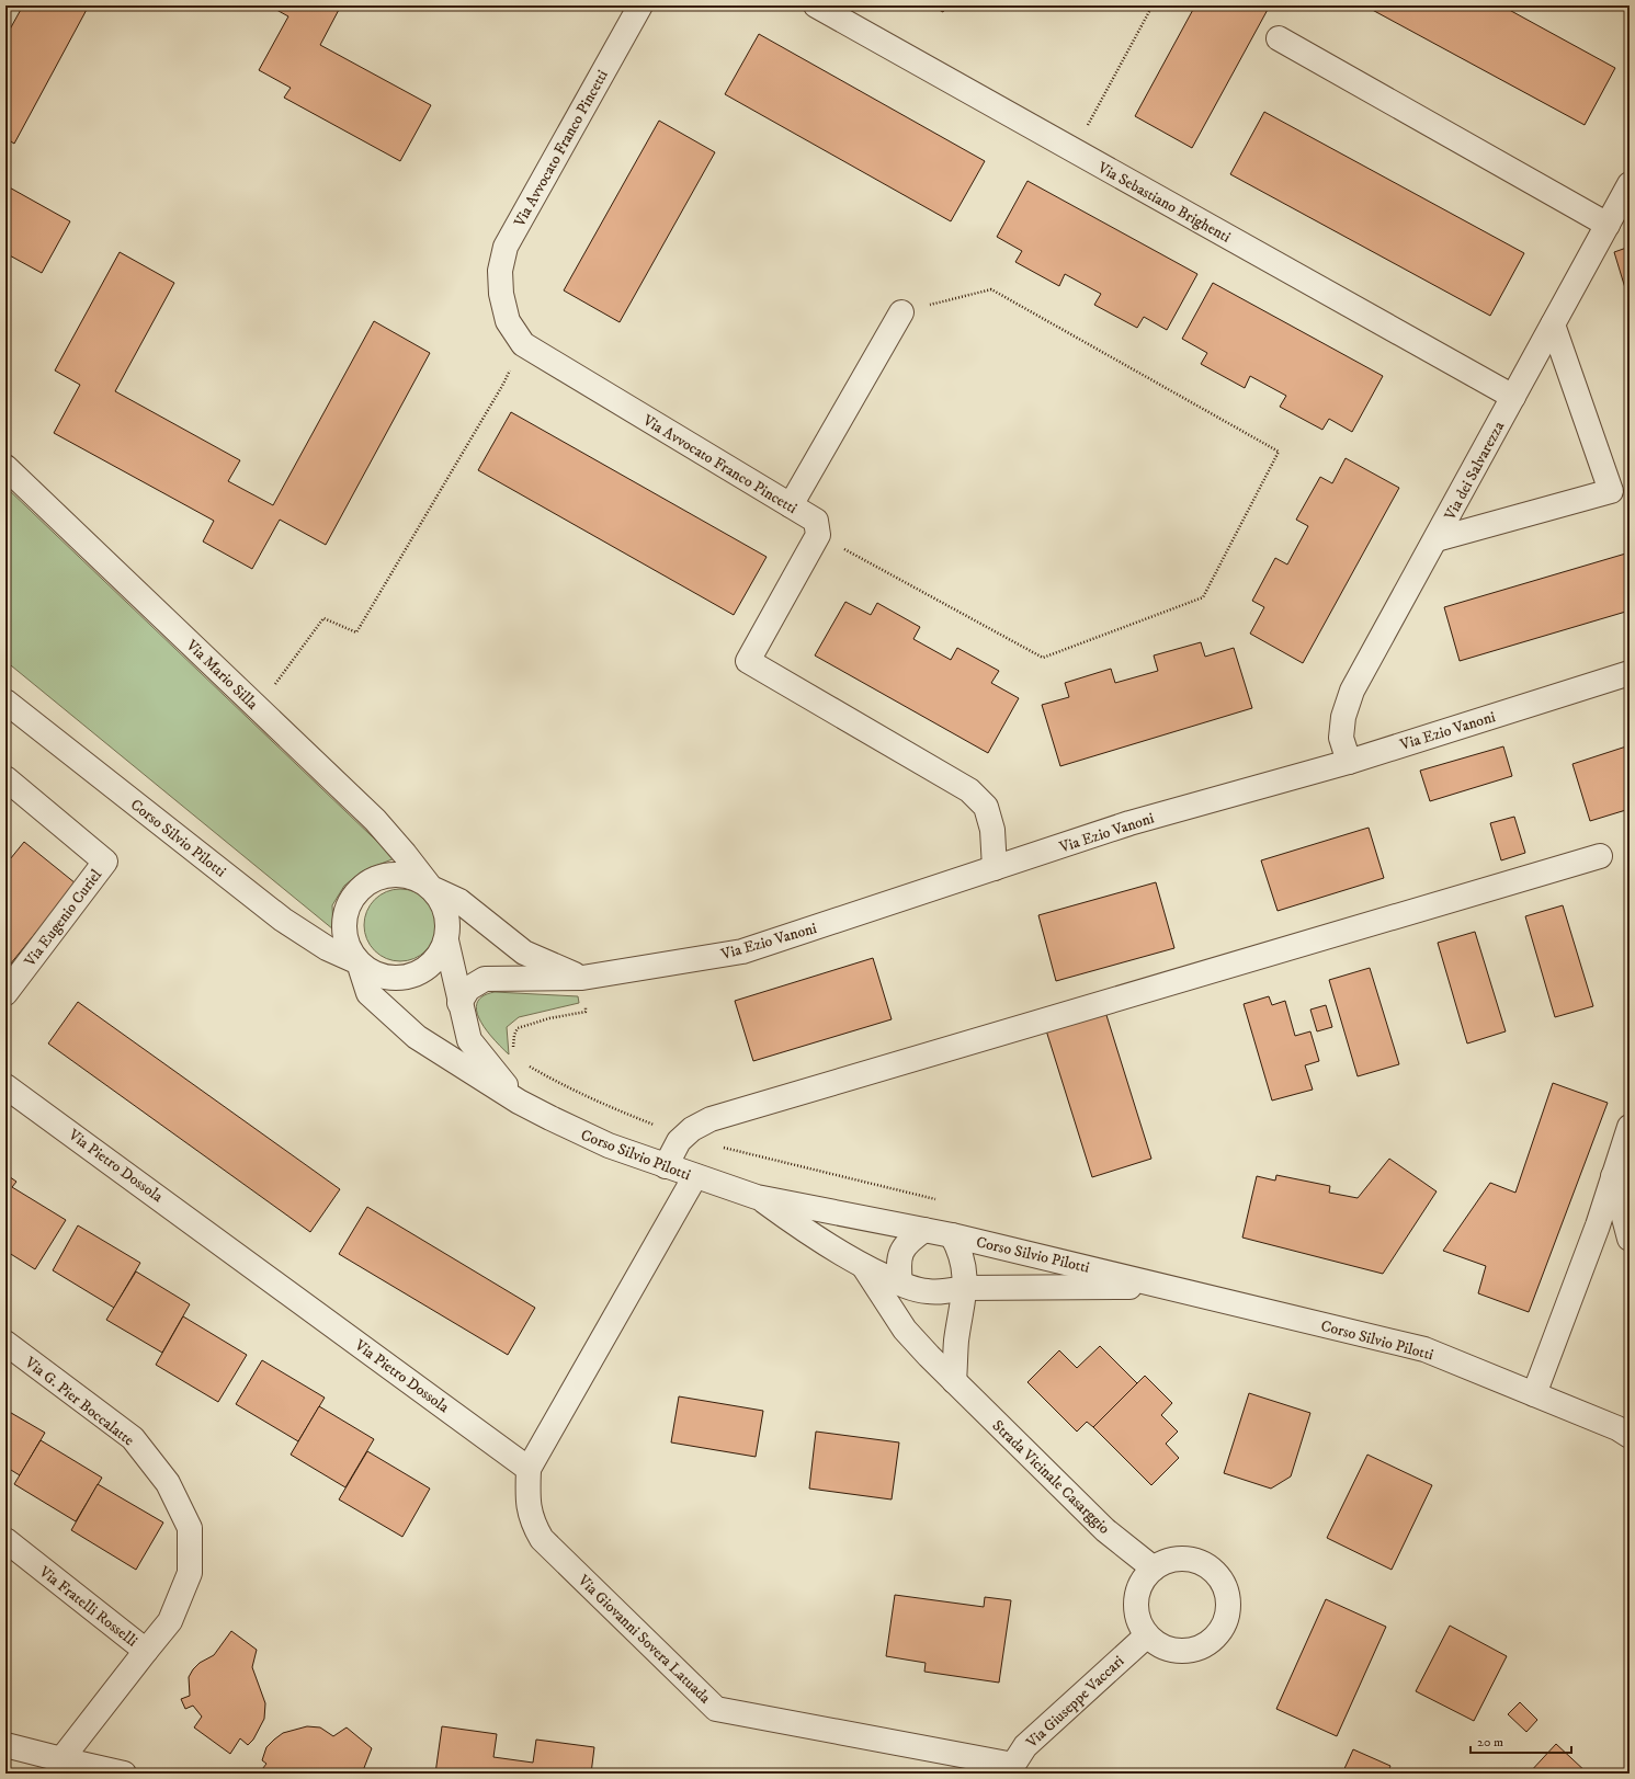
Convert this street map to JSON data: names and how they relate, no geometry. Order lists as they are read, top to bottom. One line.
{"streets":{"street":["Via Avvocato Franco Pincetti","Via Sebastiano Brighenti","Via dei Salvarezza","Via Mario Silla","Via Ezio Vanoni","Corso Silvio Pilotti","Via Eugenio Curiel","Via Pietro Dossola","Via G. Pier Boccalatte","Strada Vicinale Casarggio","Via Fratelli Rosselli","Via Giovanni Sovera Latuada","Via Giuseppe Vaccari"]},"crossings":[["Via Sebastiano Brighenti","Via dei Salvarezza"],["Via dei Salvarezza","Via Ezio Vanoni"],["Via Mario Silla","Corso Silvio Pilotti"],["Via Ezio Vanoni","Corso Silvio Pilotti"],["Corso Silvio Pilotti","Strada Vicinale Casarggio"],["Via Pietro Dossola","Via Giovanni Sovera Latuada"],["Via G. Pier Boccalatte","Via Fratelli Rosselli"],["Strada Vicinale Casarggio","Via Giuseppe Vaccari"],["Via Giovanni Sovera Latuada","Via Giuseppe Vaccari"]],"scale_bar":"20 m"}
